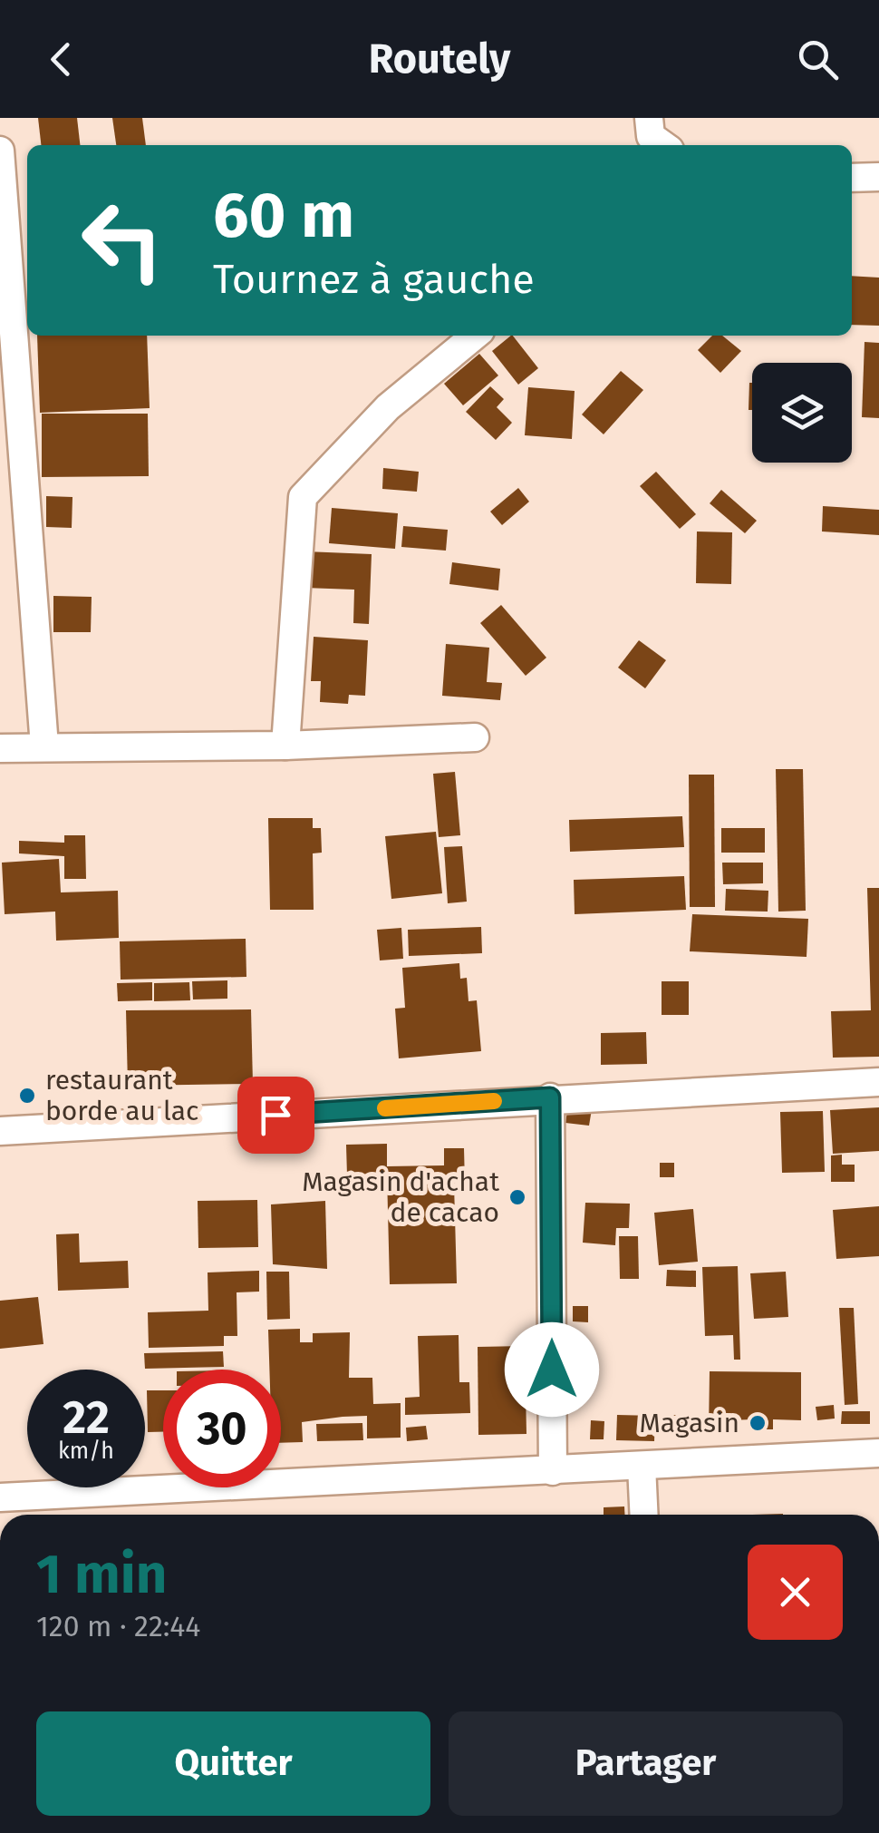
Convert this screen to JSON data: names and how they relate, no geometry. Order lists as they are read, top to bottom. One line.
{"places":["restaurant borde au lac","Magasin d'achat de cacao","Magasin"],"page":{"header":"Routely","turn":["60 m","Tournez à gauche"],"speed":"22 km/h","limit":"30","heading":["1 min","120 m · 22:44"],"buttons":["Quitter","Partager"]}}
